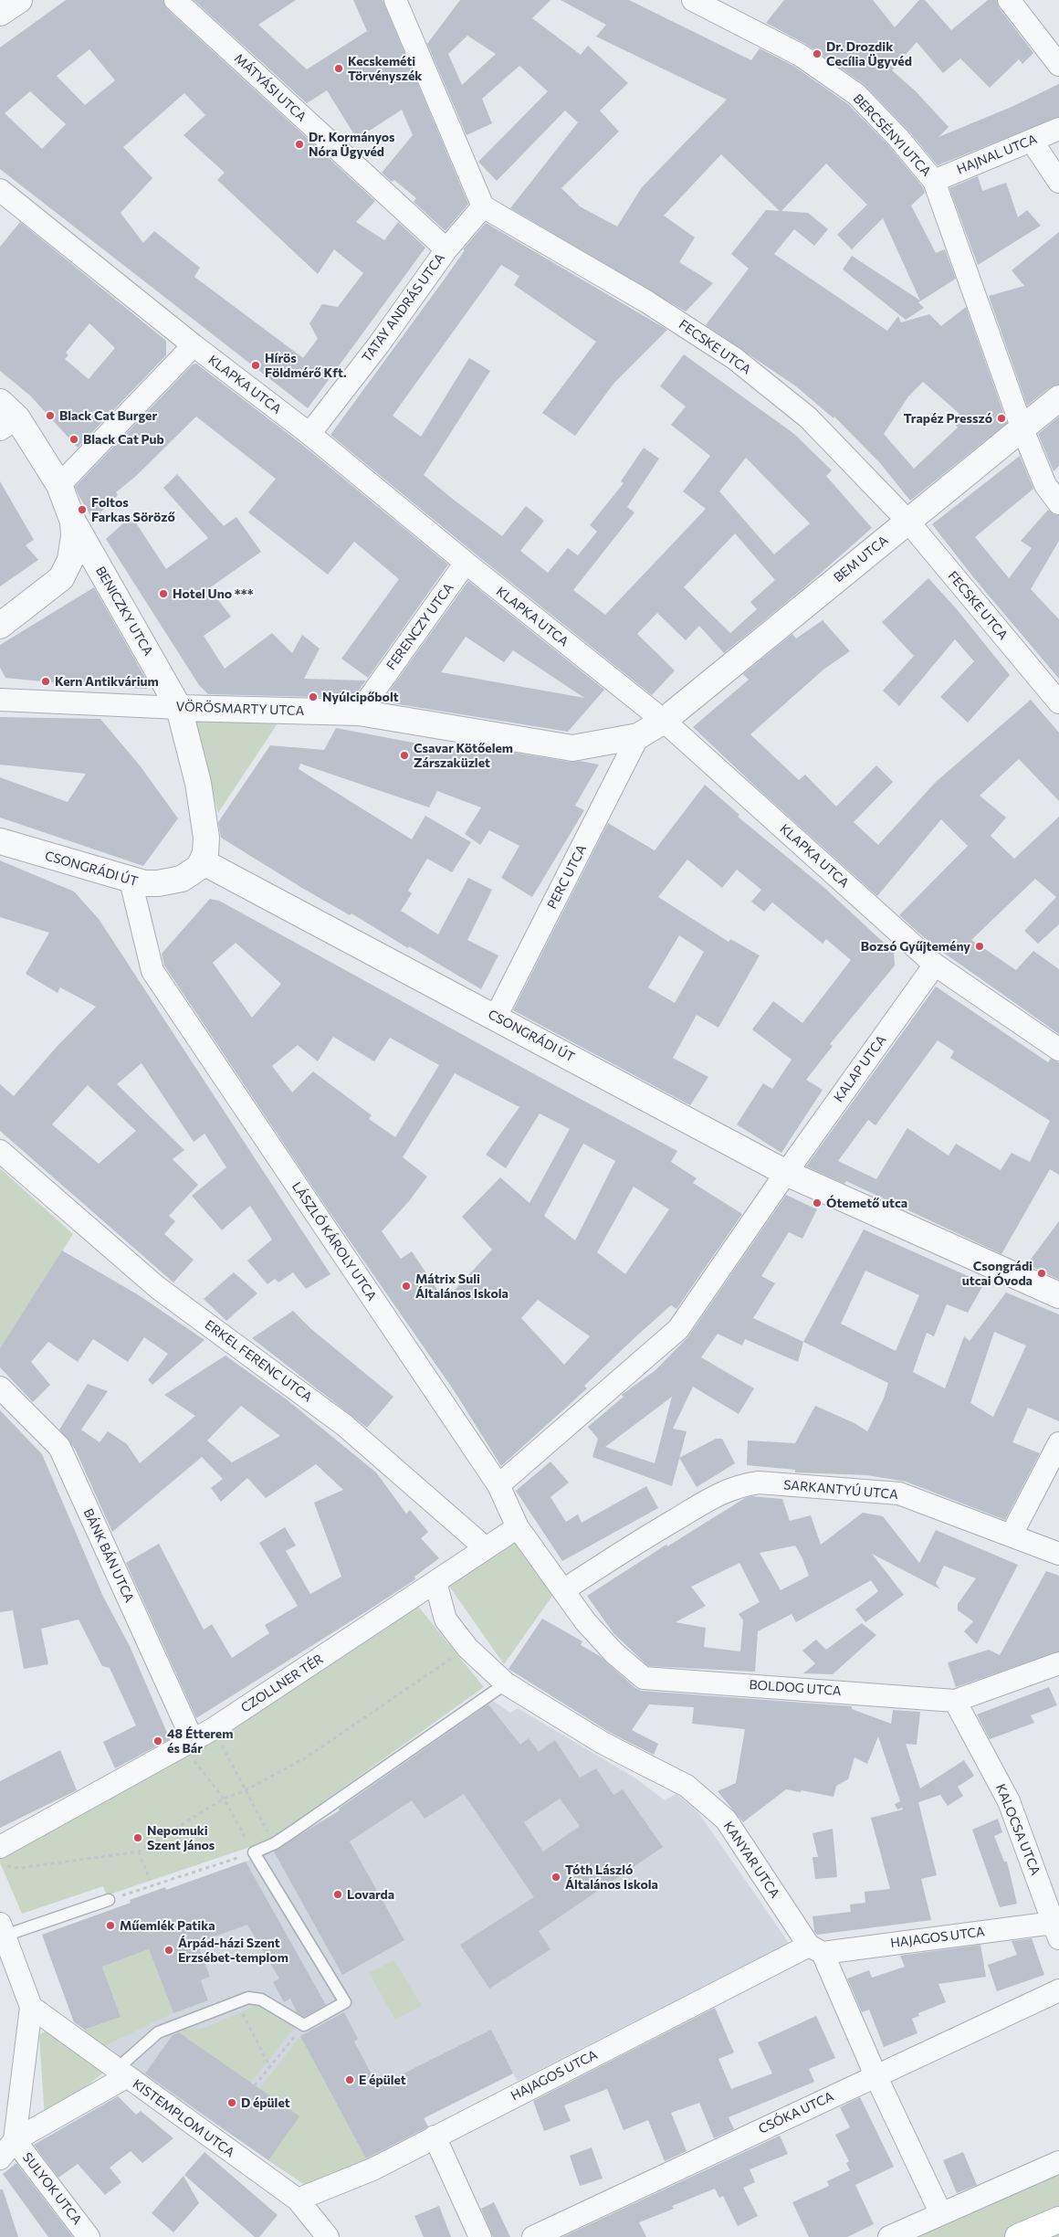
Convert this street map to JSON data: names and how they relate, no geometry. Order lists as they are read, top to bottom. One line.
{"streets":{"street":["MÁTYÁSI UTCA","BERCSÉNYI UTCA","HAJNAL UTCA","TATAY ANDRÁS UTCA","FECSKE UTCA","KLAPKA UTCA","BEM UTCA","BENICZKY UTCA","FERENCZY UTCA","VÖRÖSMARTY UTCA","CSONGRÁDI ÚT","PERC UTCA","KALAP UTCA","LÁSZLÓ KÁROLY UTCA","ERKEL FERENC UTCA","SARKANTYÚ UTCA","BÁNK BÁN UTCA","CZOLLNER TÉR","BOLDOG UTCA","KALOCSA UTCA","KANYAR UTCA","HAJAGOS UTCA","CSÓKA UTCA","KISTEMPLOM UTCA","SULYOK UTCA"]},"crossings":[["MÁTYÁSI UTCA","TATAY ANDRÁS UTCA"],["BERCSÉNYI UTCA","HAJNAL UTCA"],["BERCSÉNYI UTCA","BEM UTCA"],["TATAY ANDRÁS UTCA","FECSKE UTCA"],["TATAY ANDRÁS UTCA","KLAPKA UTCA"],["FECSKE UTCA","BEM UTCA"],["KLAPKA UTCA","BEM UTCA"],["KLAPKA UTCA","FERENCZY UTCA"],["KLAPKA UTCA","VÖRÖSMARTY UTCA"],["KLAPKA UTCA","KALAP UTCA"],["BEM UTCA","VÖRÖSMARTY UTCA"],["BENICZKY UTCA","VÖRÖSMARTY UTCA"],["BENICZKY UTCA","CSONGRÁDI ÚT"],["FERENCZY UTCA","VÖRÖSMARTY UTCA"],["VÖRÖSMARTY UTCA","PERC UTCA"],["CSONGRÁDI ÚT","PERC UTCA"],["CSONGRÁDI ÚT","KALAP UTCA"],["CSONGRÁDI ÚT","LÁSZLÓ KÁROLY UTCA"],["LÁSZLÓ KÁROLY UTCA","SARKANTYÚ UTCA"],["LÁSZLÓ KÁROLY UTCA","BOLDOG UTCA"],["ERKEL FERENC UTCA","CZOLLNER TÉR"],["SARKANTYÚ UTCA","BOLDOG UTCA"],["BÁNK BÁN UTCA","CZOLLNER TÉR"],["CZOLLNER TÉR","KANYAR UTCA"],["BOLDOG UTCA","KALOCSA UTCA"],["KALOCSA UTCA","HAJAGOS UTCA"],["KANYAR UTCA","HAJAGOS UTCA"],["KANYAR UTCA","CSÓKA UTCA"],["HAJAGOS UTCA","KISTEMPLOM UTCA"]],"places":["Dr. Drozdik Cecília Ügyvéd","Kecskeméti Törvényszék","Dr. Kormányos Nóra Ügyvéd","Hírös Földmérő Kft.","Black Cat Burger","Trapéz Presszó","Black Cat Pub","Foltos Farkas Söröző","Hotel Uno ***","Kern Antikvárium","Nyúlcipőbolt","Csavar Kötőelem Zárszaküzlet","Bozsó Gyűjtemény","Ótemető utca","Csongrádi utcai Óvoda","Mátrix Suli Általános Iskola","48 Étterem és Bár","Nepomuki Szent János","Tóth László Általános Iskola","Lovarda","Műemlék Patika","Árpád-házi Szent Erzsébet-templom","E épület","D épület"]}
